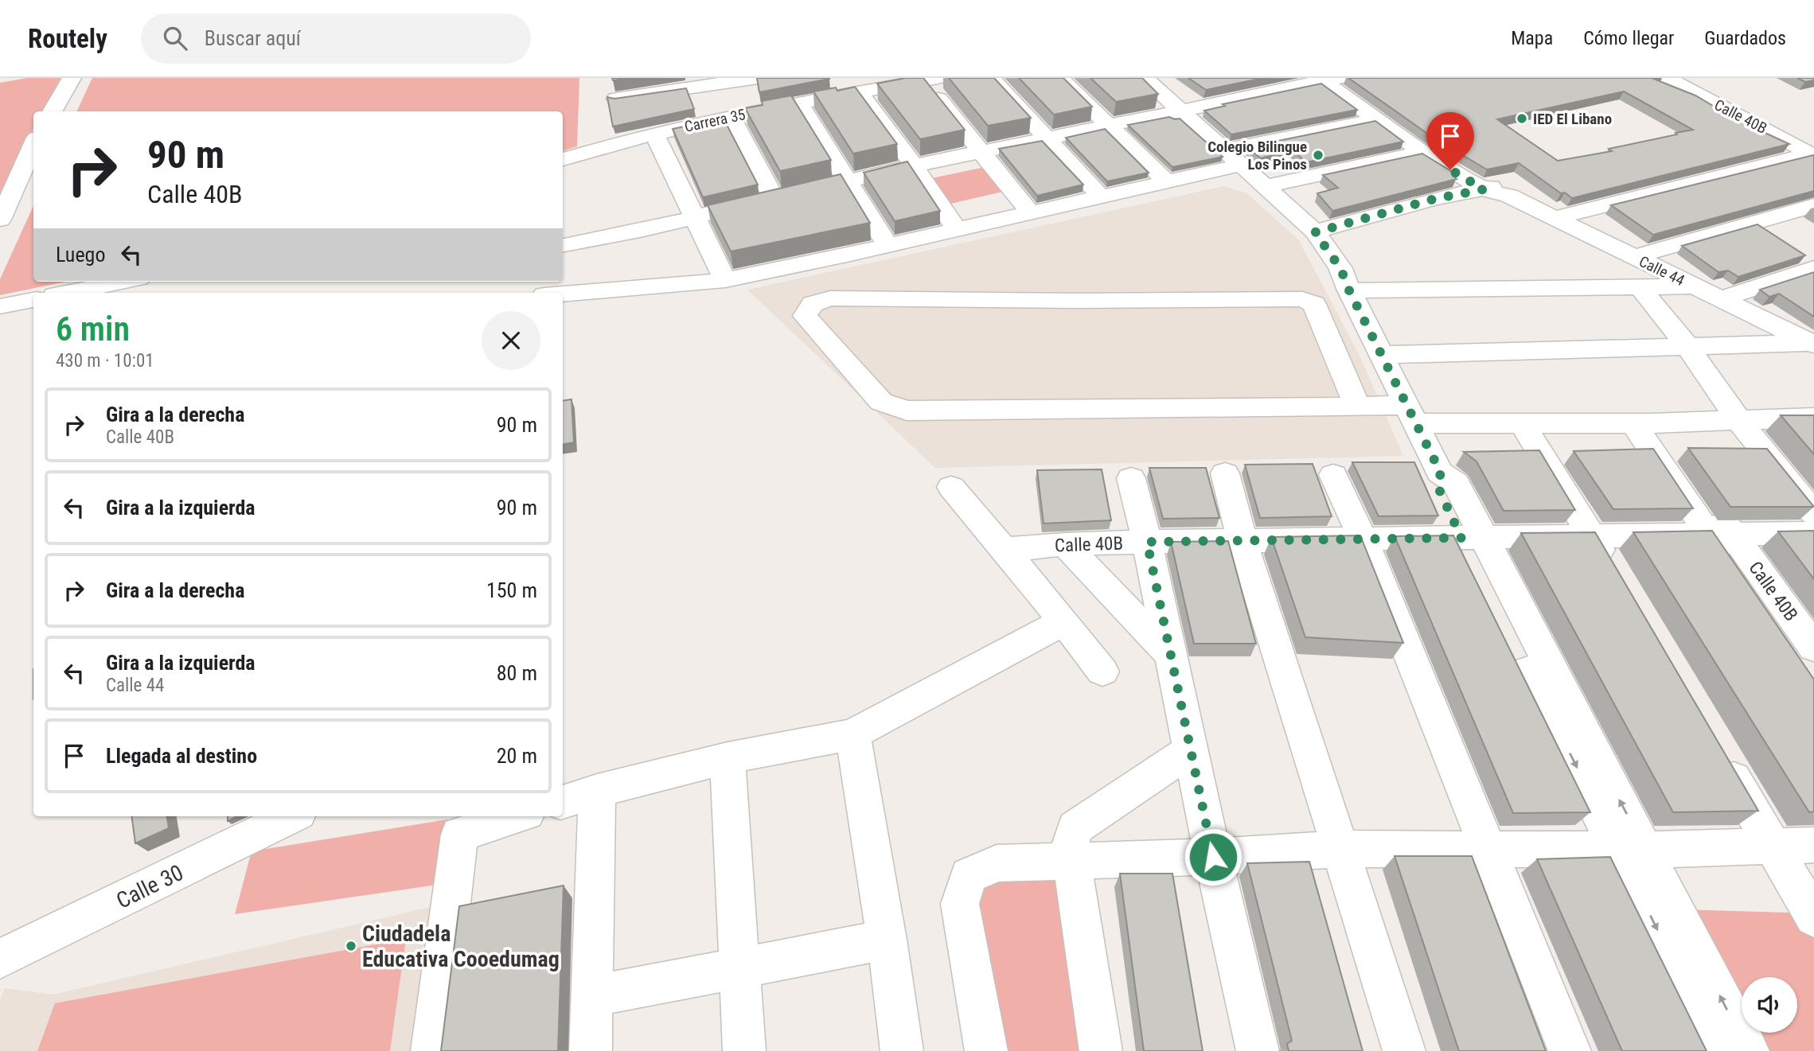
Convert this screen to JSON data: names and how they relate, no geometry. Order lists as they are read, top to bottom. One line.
{"streets":{"street":["Calle 40B","Carrera 35","Calle 44","Calle 30"]},"places":["IED El Libano","Colegio Bilingue Los Pinos","Ciudadela Educativa Cooedumag"],"page":{"header":"Routely","search":"Buscar aquí","nav":["Mapa","Cómo llegar","Guardados"],"turn":["90 m","Calle 40B"],"then":"Luego","heading":["6 min","430 m · 10:01"],"list":[{"name":"Gira a la derecha","note":"Calle 40B","value":"90 m"},{"name":"Gira a la izquierda","value":"90 m"},{"name":"Gira a la derecha","value":"150 m"},{"name":"Gira a la izquierda","note":"Calle 44","value":"80 m"},{"name":"Llegada al destino","value":"20 m"}]}}
